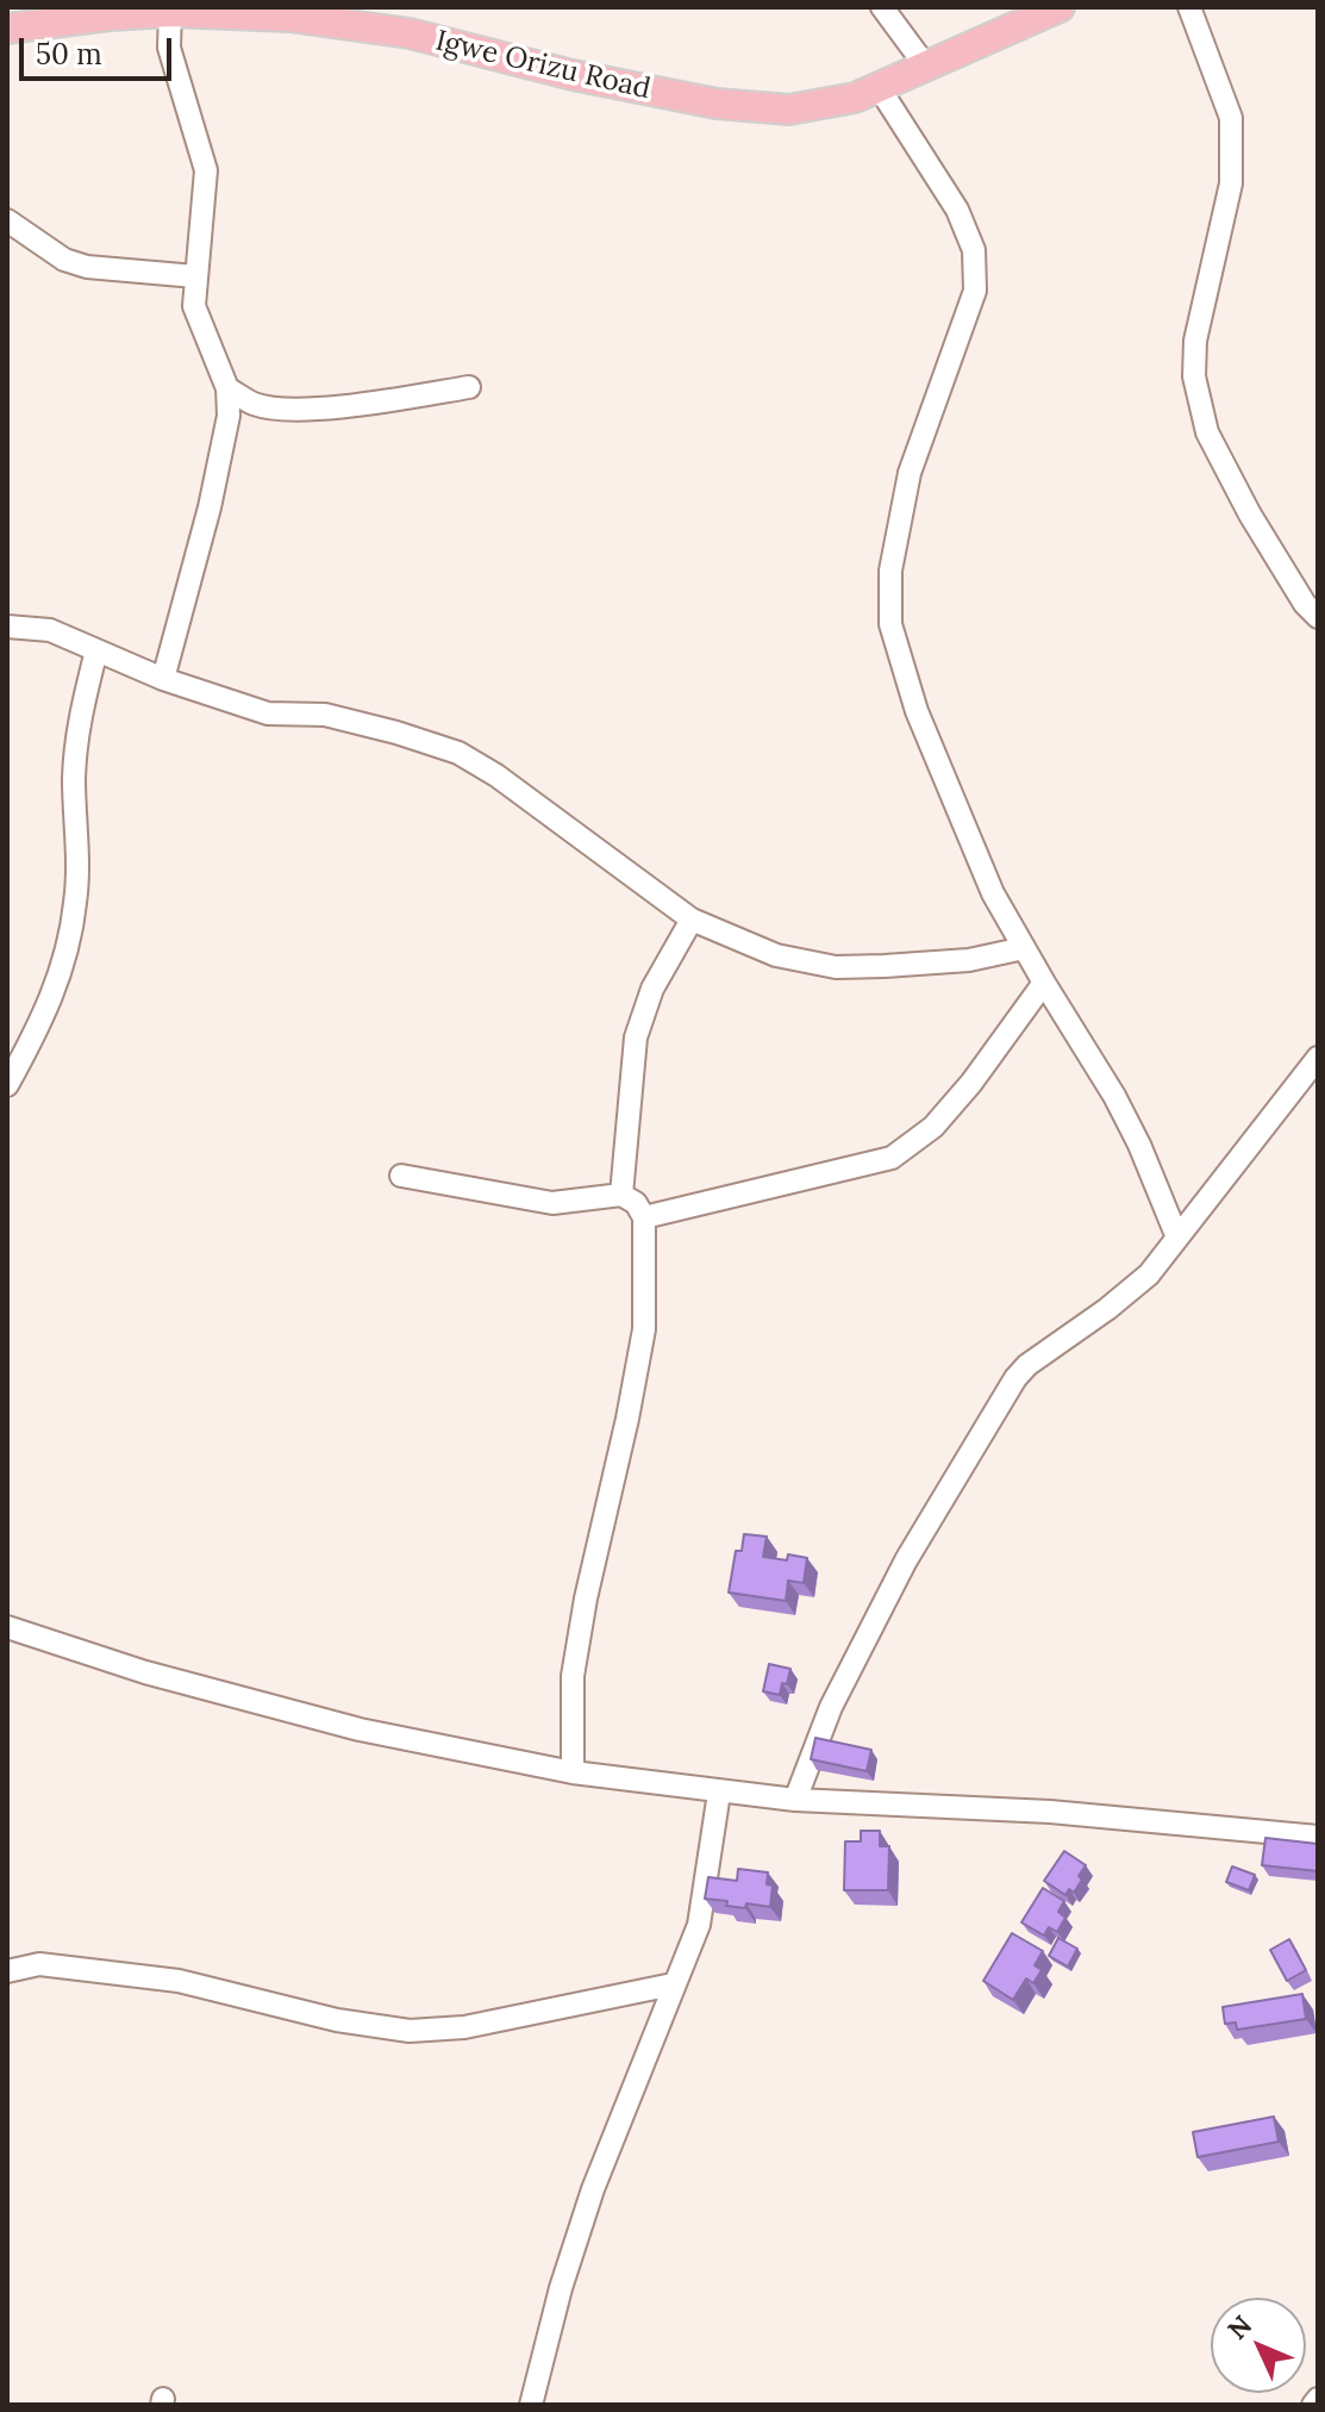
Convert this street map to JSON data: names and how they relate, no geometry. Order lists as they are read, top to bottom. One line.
{"streets":{"main road":["Igwe Orizu Road"]},"scale_bar":"50 m","north":"top left"}
